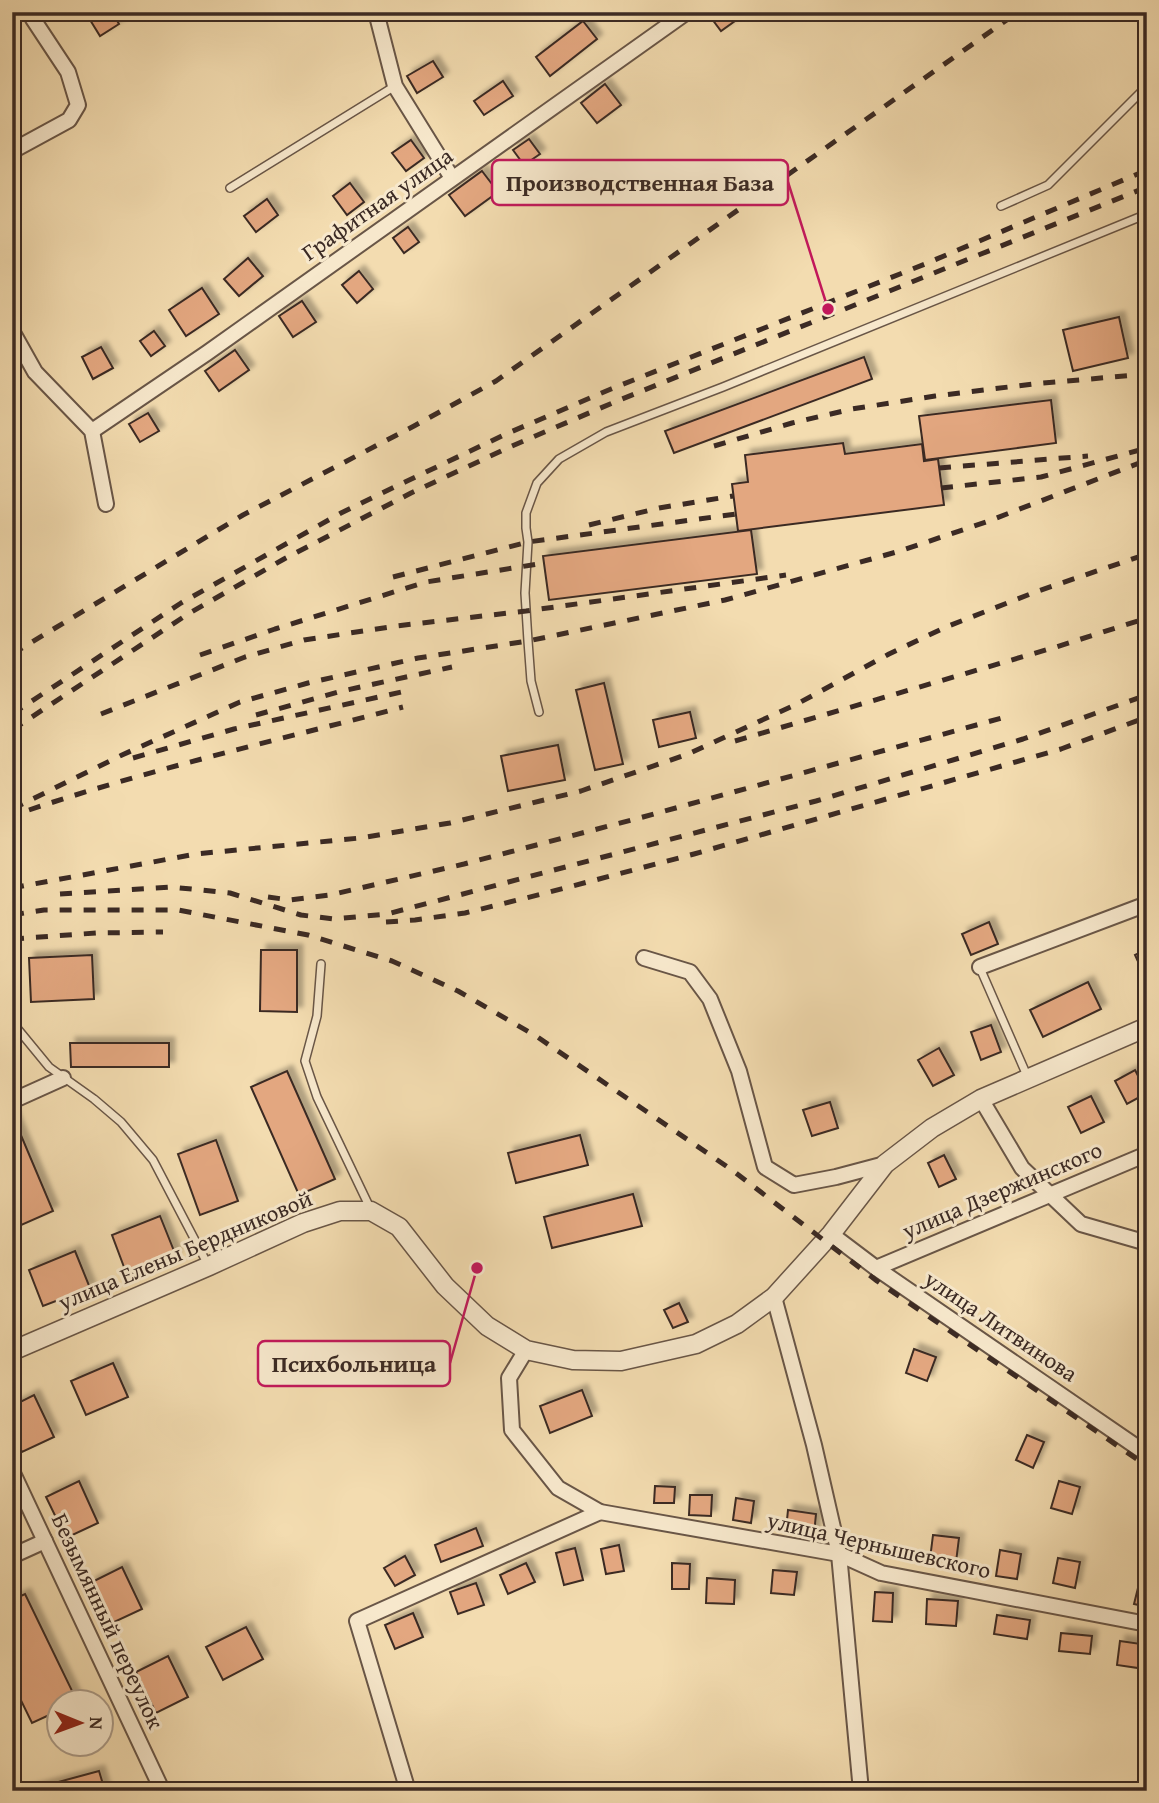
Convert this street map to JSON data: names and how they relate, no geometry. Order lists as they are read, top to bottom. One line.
{"streets":{"street":["Графитная улица","улица Дзержинского","улица Елены Бердниковой","улица Литвинова","улица Чернышевского","Безымянный переулок"]},"crossings":[["улица Дзержинского","улица Литвинова"]],"places":["Производственная База","Психбольница"],"north":"right"}
